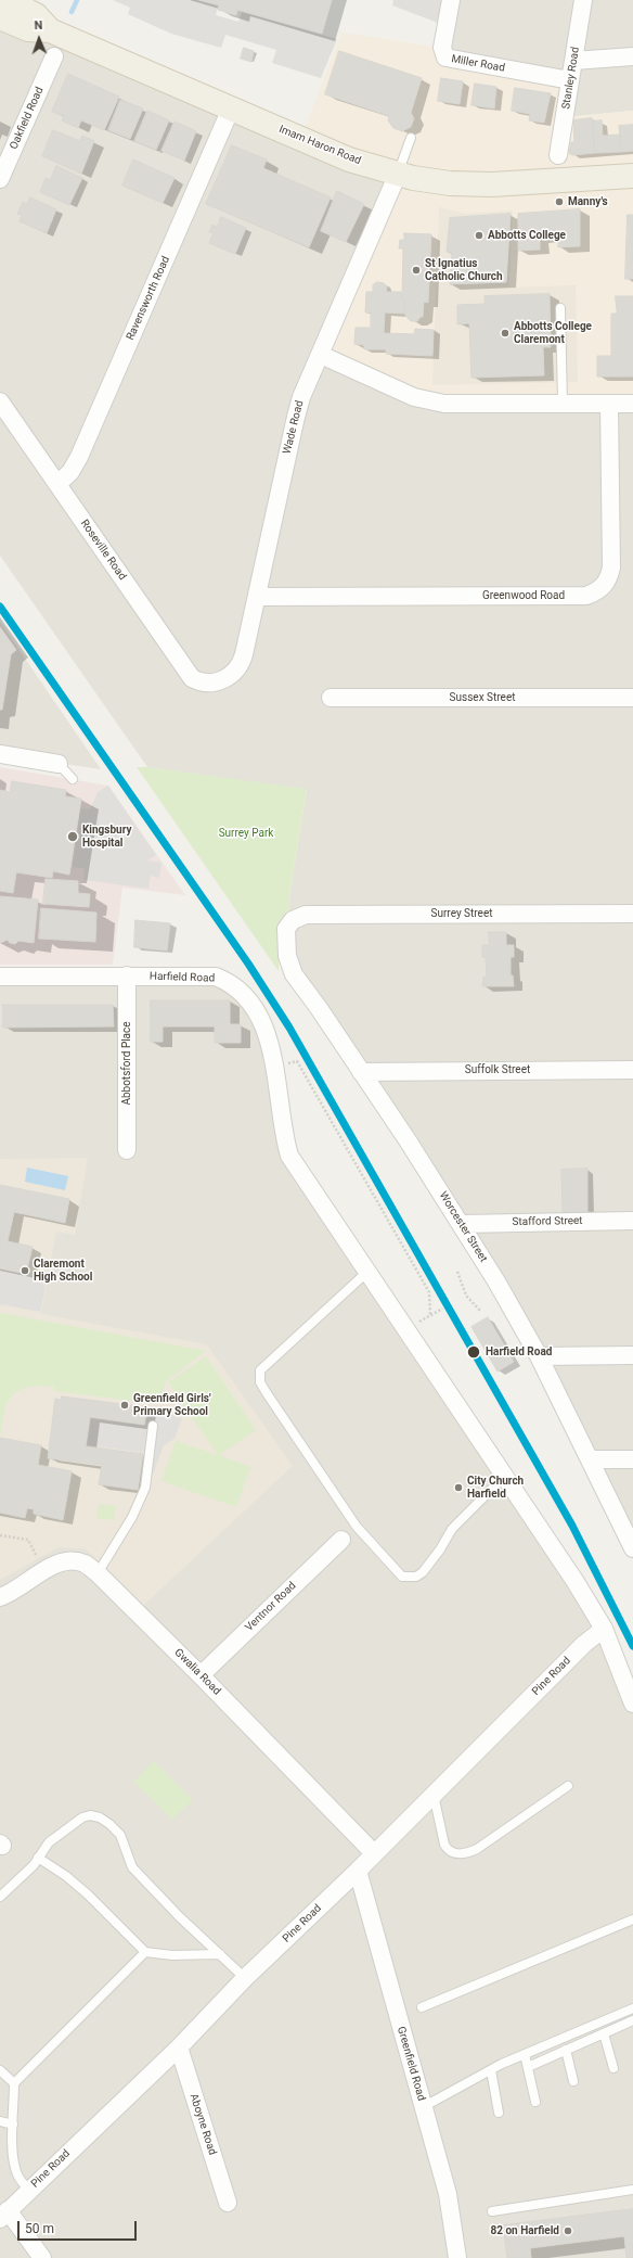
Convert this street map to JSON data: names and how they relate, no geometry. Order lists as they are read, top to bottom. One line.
{"streets":{"main road":["Imam Haron Road"],"street":["Miller Road","Stanley Road","Oakfield Road","Ravensworth Road","Wade Road","Roseville Road","Greenwood Road","Sussex Street","Surrey Street","Harfield Road","Abbotsford Place","Suffolk Street","Stafford Street","Worcester Street","Ventnor Road","Gwalia Road","Pine Road","Greenfield Road","Aboyne Road"]},"crossings":[["Miller Road","Stanley Road"],["Imam Haron Road","Ravensworth Road"],["Imam Haron Road","Wade Road"],["Ravensworth Road","Roseville Road"],["Wade Road","Roseville Road"],["Wade Road","Greenwood Road"],["Surrey Street","Worcester Street"],["Harfield Road","Abbotsford Place"],["Harfield Road","Pine Road"],["Suffolk Street","Worcester Street"],["Stafford Street","Worcester Street"],["Ventnor Road","Gwalia Road"],["Gwalia Road","Pine Road"],["Pine Road","Greenfield Road"],["Pine Road","Aboyne Road"]],"parks":["Surrey Park"],"places":["Manny's","Abbotts College","St Ignatius Catholic Church","Abbotts College Claremont","Kingsbury Hospital","Claremont High School","Harfield Road","Greenfield Girls' Primary School","City Church Harfield","82 on Harfield"],"scale_bar":"50 m","north":"top"}
